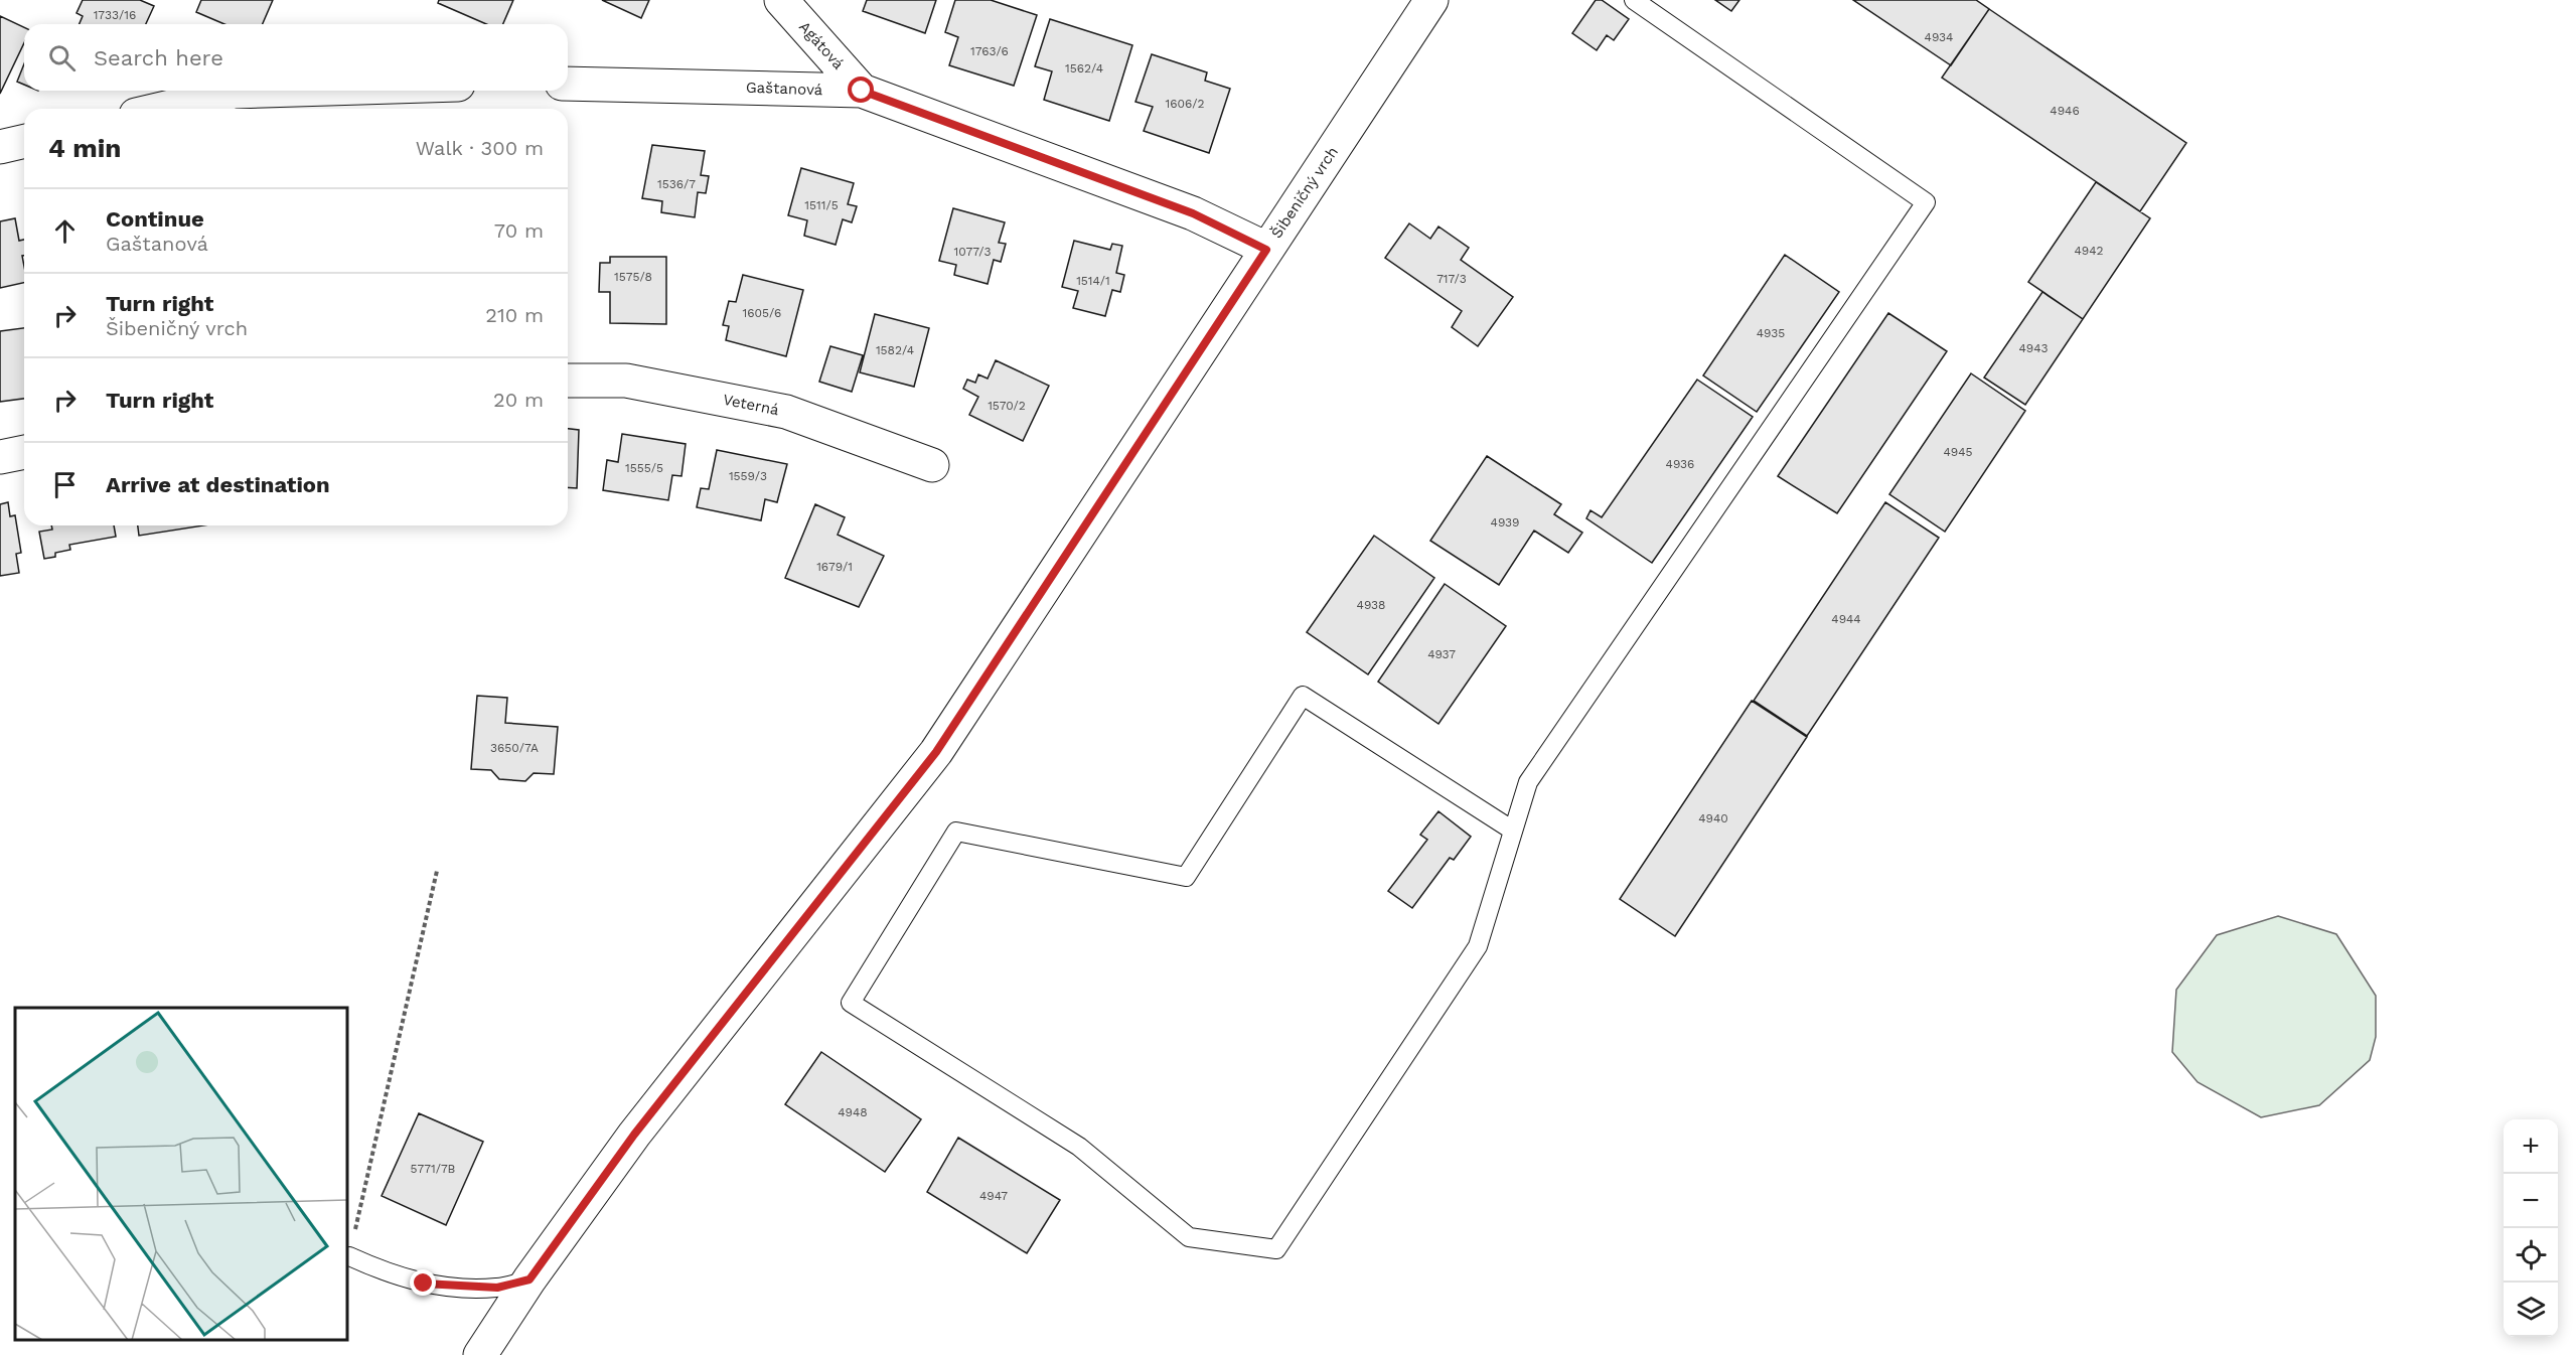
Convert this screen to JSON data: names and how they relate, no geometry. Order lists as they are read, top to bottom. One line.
{"streets":{"street":["Agátová","Gaštanová","Šibeničný vrch","Veterná"]},"crossings":[["Agátová","Gaštanová"],["Gaštanová","Šibeničný vrch"]],"house_numbers":["1733/16","4934","1763/6","1562/4","1606/2","4946","1536/7","1511/5","4942","1077/3","1575/8","717/3","1514/1","1605/6","4935","4943","1582/4","1570/2","4945","4936","1555/5","1559/3","4939","1679/1","4938","4944","4937","3650/7A","4940","4948","5771/7B","4947"],"page":{"search":"Search here","heading":["4 min","Walk · 300 m"],"list":[["Continue","Gaštanová","70 m"],["Turn right","Šibeničný vrch","210 m"],["Turn right","20 m"],"Arrive at destination"],"map_buttons":["+","−"]}}
